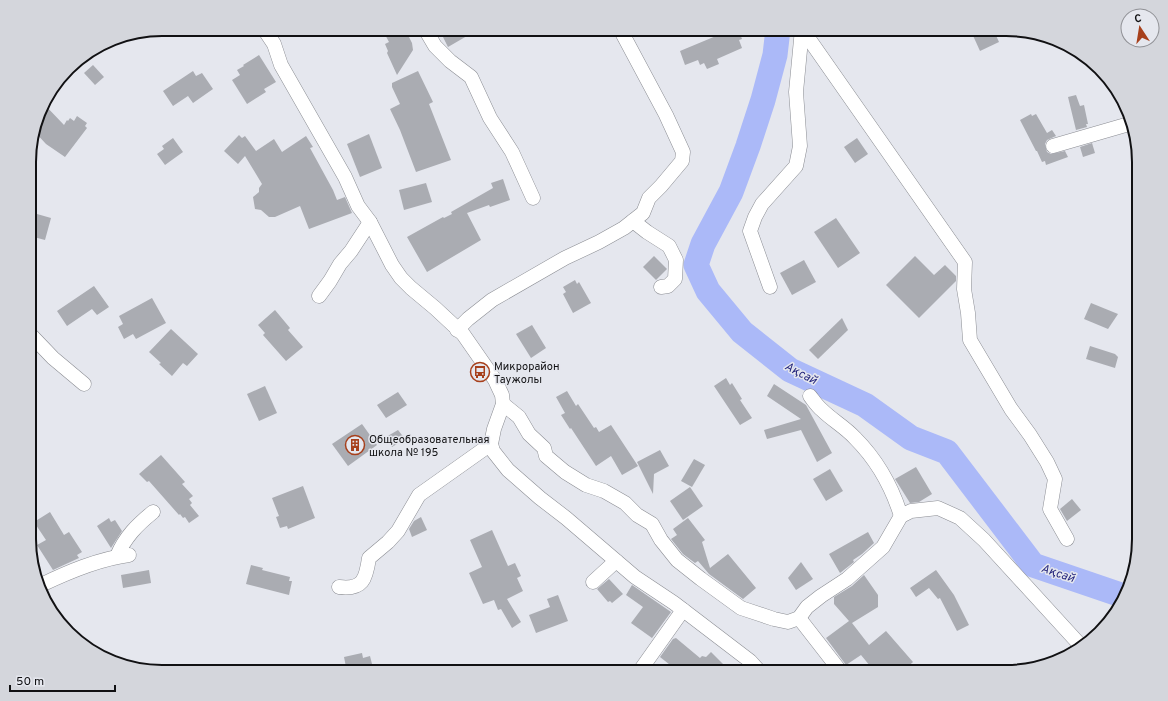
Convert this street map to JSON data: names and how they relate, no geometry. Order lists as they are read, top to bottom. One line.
{"water":["Ақсай"],"places":{"bus stop":["Микрорайон Таужолы"],"building":["Общеобразовательная школа № 195"]},"scale_bar":"50 m","north":"top"}
